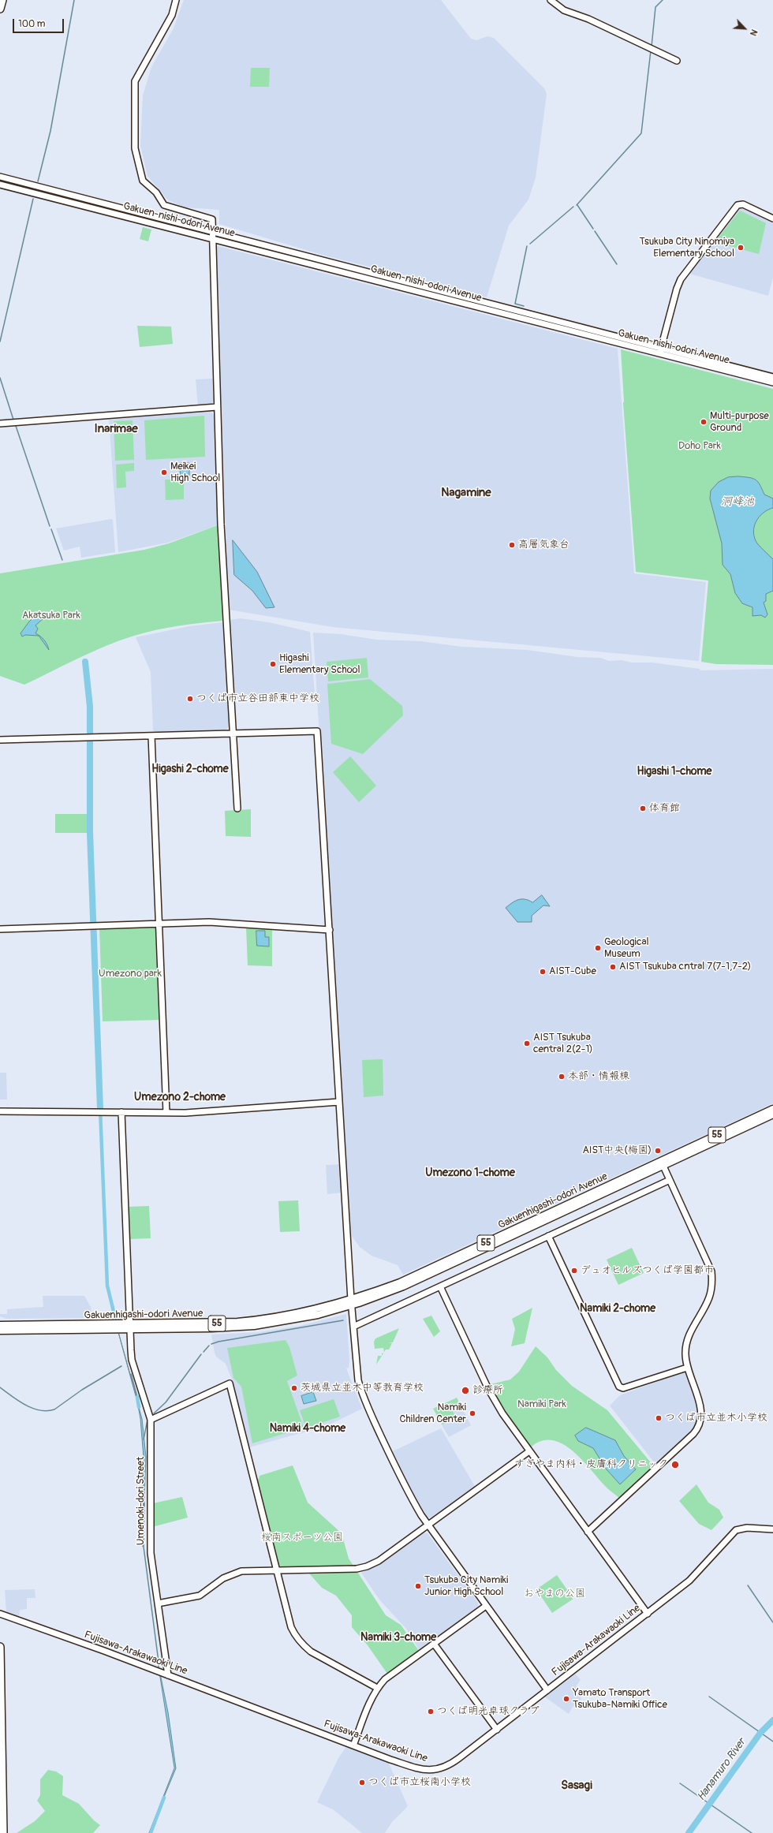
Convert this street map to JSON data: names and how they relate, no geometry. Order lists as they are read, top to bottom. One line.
{"streets":{"main road":["55","Gakuenhigashi-odori Avenue"],"street":["Gakuen-nishi-odori Avenue","Umenoki-dori Street","Fujisawa-Arakawaoki Line"]},"crossings":[["Gakuenhigashi-odori Avenue","Umenoki-dori Street"],["Umenoki-dori Street","Fujisawa-Arakawaoki Line"]],"districts":["Inarimae","Nagamine","Higashi 2-chome","Higashi 1-chome","Umezono 2-chome","Umezono 1-chome","Namiki 2-chome","Namiki 4-chome","Namiki 3-chome","Sasagi"],"water":["洞峰池","Hanamuro River"],"parks":["Doho Park","Akatsuka Park","Umezono park","Namiki Park","桜南スポーツ公園","おやまの公園"],"places":["Tsukuba City Ninomiya Elementary School","Multi-purpose Ground","Meikei High School","高層気象台","Higashi Elementary School","つくば市立谷田部東中学校","体育館","Geological Museum","AIST Tsukuba cntral 7(7-1,7-2)","AIST-Cube","AIST Tsukuba central 2(2-1)","本部・情報棟","AIST中央(梅園)","デュオヒルズつくば学園都市","茨城県立並木中等教育学校","診療所","Namiki Children Center","つくば市立並木小学校","すぎやま内科・皮膚科クリニック","Tsukuba City Namiki Junior High School","Yamato Transport Tsukuba-Namiki Office","つくば明光卓球クラブ","つくば市立桜南小学校"],"scale_bar":"100 m","north":"bottom right"}
